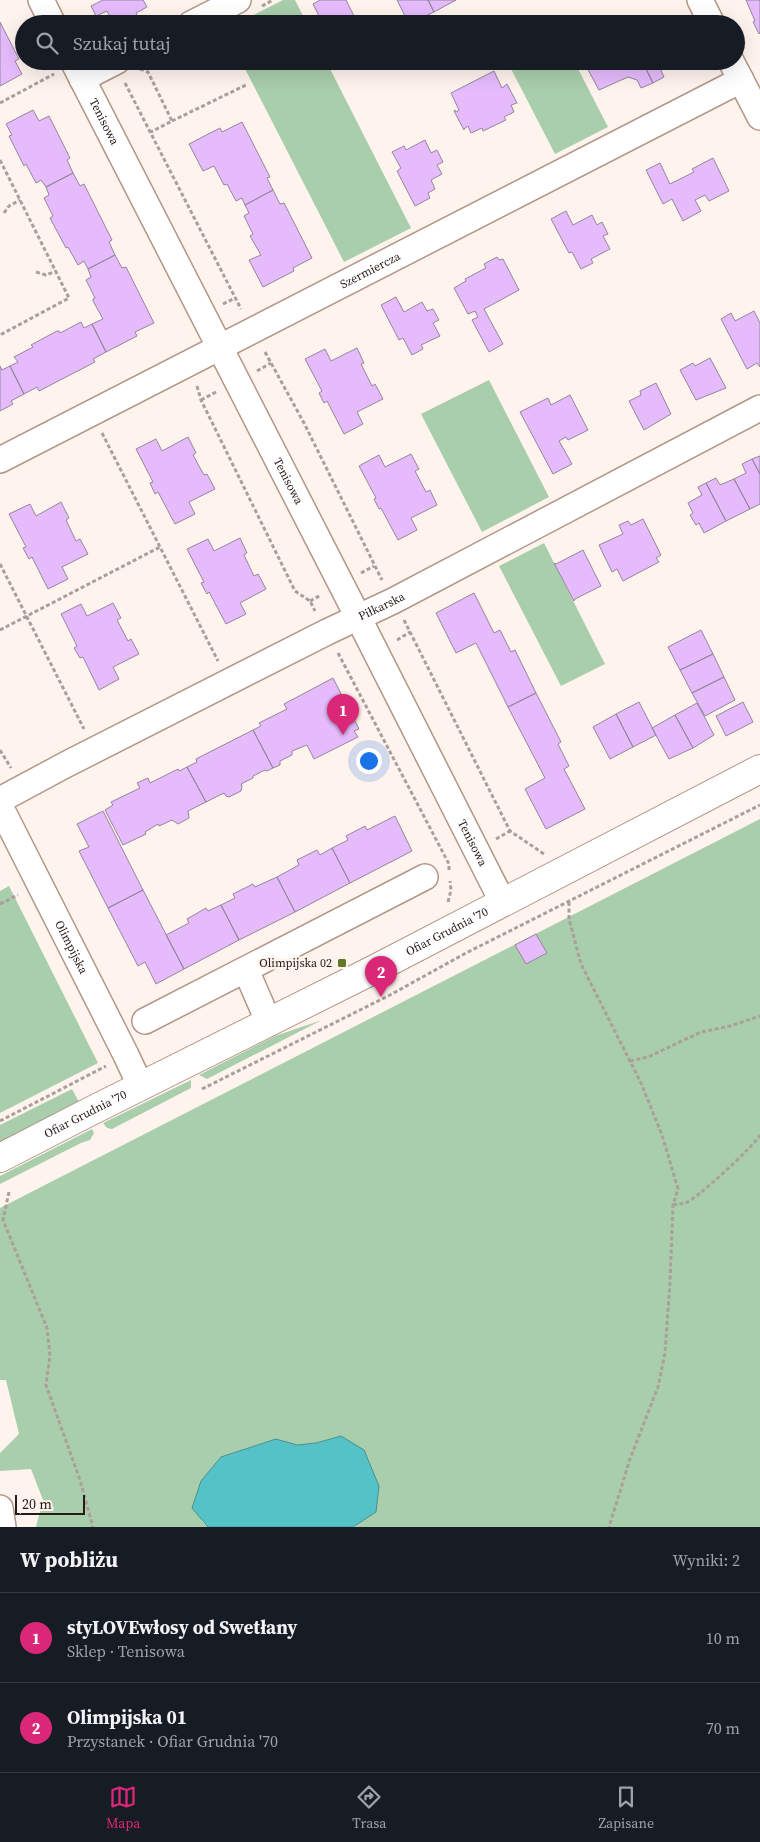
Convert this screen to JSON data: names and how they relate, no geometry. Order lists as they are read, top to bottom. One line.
{"streets":{"street":["Tenisowa","Szermiercza","Piłkarska","Ofiar Grudnia '70","Olimpijska"]},"crossings":[["Tenisowa","Szermiercza"],["Tenisowa","Piłkarska"],["Tenisowa","Ofiar Grudnia '70"],["Ofiar Grudnia '70","Olimpijska"]],"places":{"transit":["Olimpijska 02"]},"scale_bar":"20 m","page":{"search":"Szukaj tutaj","pins":["1","2"],"scale":"20 m","heading":["W pobliżu","Wyniki: 2"],"list":[{"mark":"1","name":"styLOVEwłosy od Swetłany","note":"Sklep · Tenisowa","value":"10 m"},{"mark":"2","name":"Olimpijska 01","note":"Przystanek · Ofiar Grudnia '70","value":"70 m"}],"nav":["Mapa","Trasa","Zapisane"]}}
